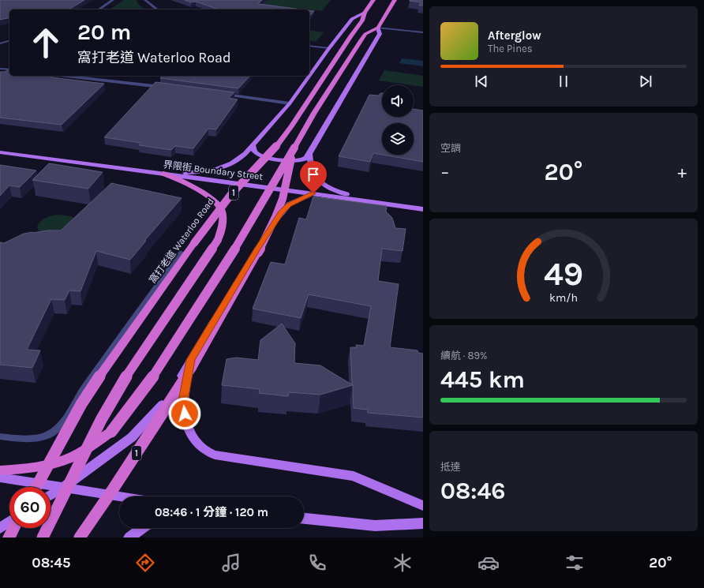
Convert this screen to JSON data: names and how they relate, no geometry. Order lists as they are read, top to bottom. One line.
{"streets":{"highway":["1","窩打老道 Waterloo Road"],"main road":["界限街 Boundary Street"]},"crossings":[["界限街 Boundary Street","窩打老道 Waterloo Road"]],"page":{"turn":["20 m","窩打老道 Waterloo Road"],"song":["Afterglow","The Pines"],"tile":["空調",["續航 · 89%","445 km"],["抵達","08:46"]],"heat":["−","20°","+"],"limit":"60","trip":"08:46 · 1 分鐘 · 120 m","tabs":["08:45","20°"],"gauge":["49","km/h"]}}
